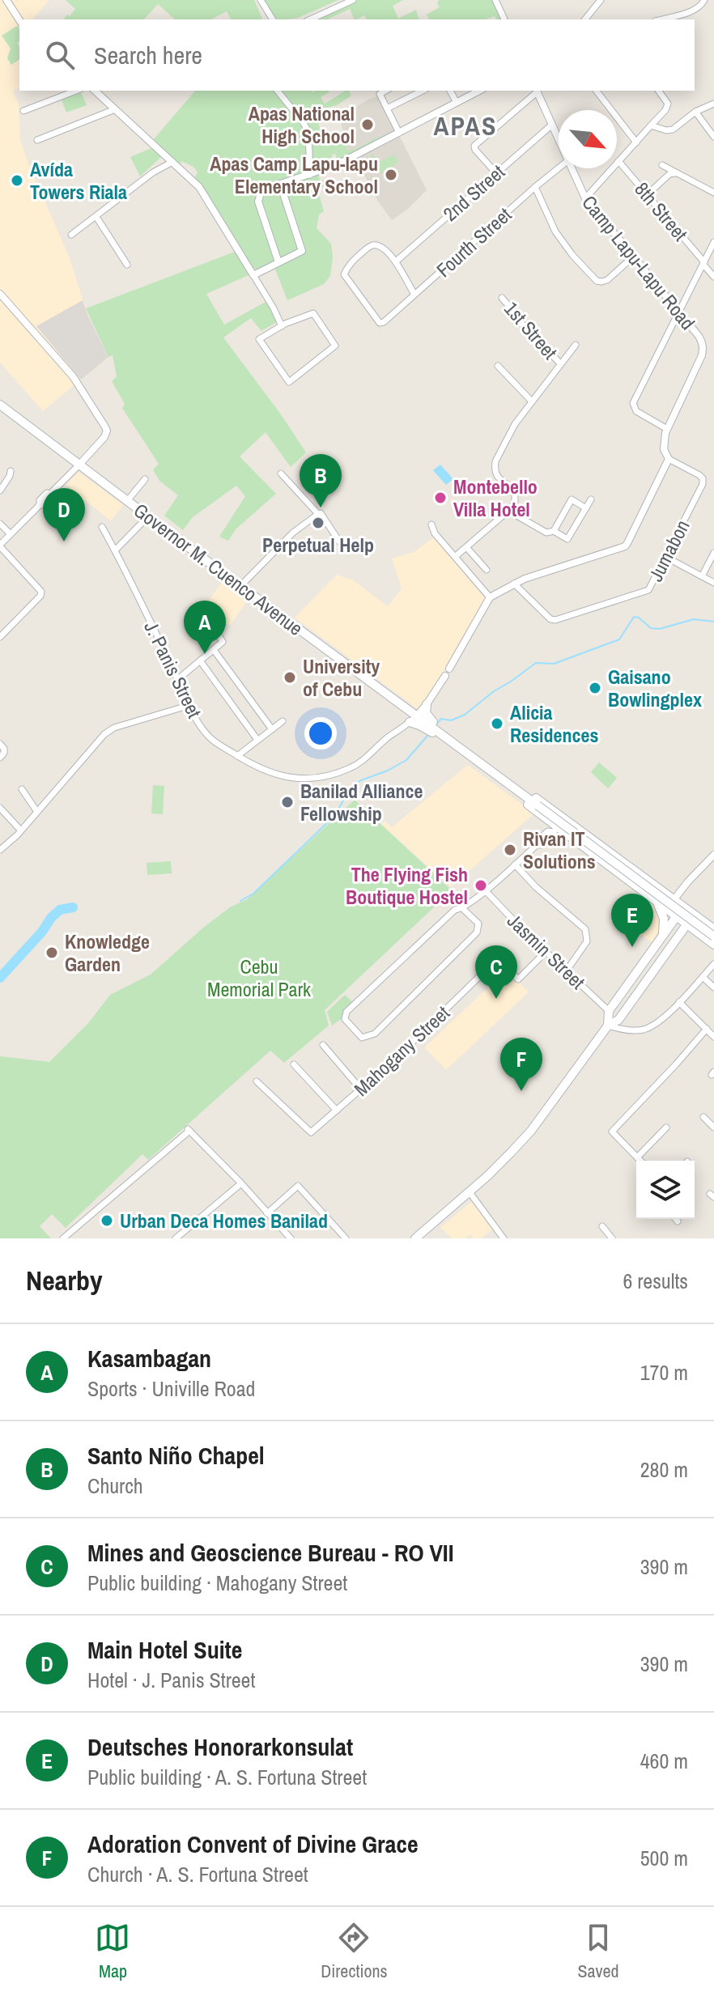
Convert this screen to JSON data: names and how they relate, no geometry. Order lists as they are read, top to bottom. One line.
{"streets":{"main road":["Governor M. Cuenco Avenue"],"street":["2nd Street","8th Street","Fourth Street","Camp Lapu-Lapu Road","1st Street","Jumabon","J. Panis Street","Jasmin Street","Mahogany Street"]},"crossings":[["2nd Street","Fourth Street"],["2nd Street","Camp Lapu-Lapu Road"],["Camp Lapu-Lapu Road","Jumabon"],["Governor M. Cuenco Avenue","J. Panis Street"],["Jasmin Street","Mahogany Street"]],"districts":["APAS"],"parks":["Cebu Memorial Park"],"places":["Apas National High School","Apas Camp Lapu-lapu Elementary School","Avída Towers Riala","Montebello Villa Hotel","Perpetual Help","University of Cebu","Gaisano Bowlingplex","Alicia Residences","Banilad Alliance Fellowship","Rivan IT Solutions","The Flying Fish Boutique Hostel","Knowledge Garden","Urban Deca Homes Banilad"],"north":"bottom right","page":{"search":"Search here","pins":["B","D","A","E","C","F"],"heading":["Nearby","6 results"],"list":[{"mark":"A","name":"Kasambagan","note":"Sports · Univille Road","value":"170 m"},{"mark":"B","name":"Santo Niño Chapel","note":"Church","value":"280 m"},{"mark":"C","name":"Mines and Geoscience Bureau - RO VII","note":"Public building · Mahogany Street","value":"390 m"},{"mark":"D","name":"Main Hotel Suite","note":"Hotel · J. Panis Street","value":"390 m"},{"mark":"E","name":"Deutsches Honorarkonsulat","note":"Public building · A. S. Fortuna Street","value":"460 m"},{"mark":"F","name":"Adoration Convent of Divine Grace","note":"Church · A. S. Fortuna Street","value":"500 m"}],"nav":["Map","Directions","Saved"]}}
